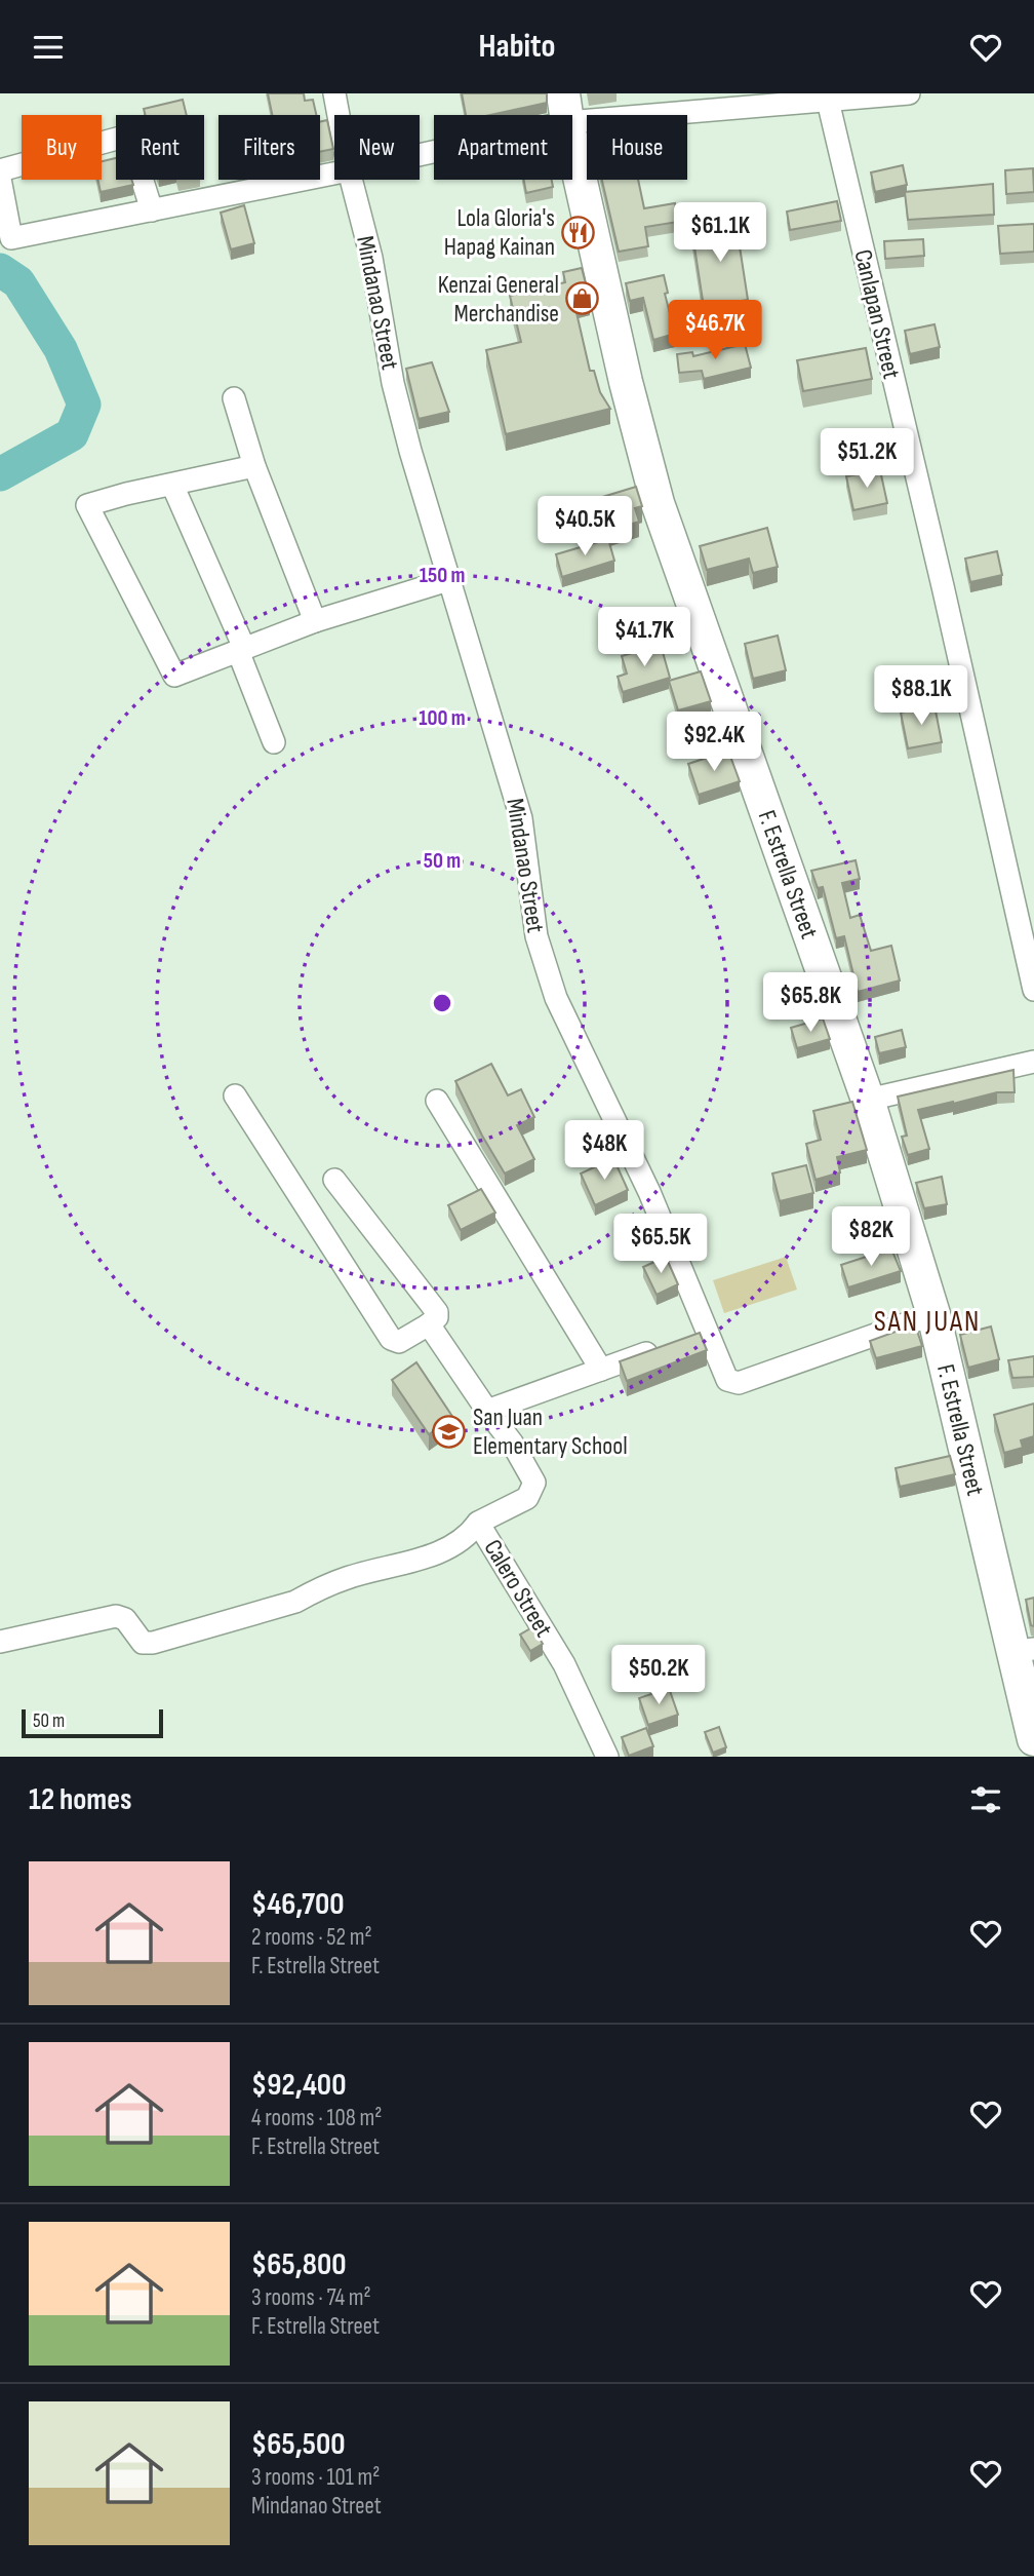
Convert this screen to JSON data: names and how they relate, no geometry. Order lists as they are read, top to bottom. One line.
{"streets":{"main road":["F. Estrella Street"],"street":["Mindanao Street","Canlapan Street","Calero Street"]},"crossings":[["Mindanao Street","F. Estrella Street"]],"districts":["SAN JUAN"],"places":{"restaurant":["Lola Gloria's Hapag Kainan"],"shop":["Kenzai General Merchandise"],"school or university":["San Juan Elementary School"]},"scale_bar":"50 m","page":{"header":"Habito","chip":["Buy","Rent","Filters","New","Apartment","House"],"price":["$61.1K","$46.7K","$51.2K","$40.5K","$41.7K","$88.1K","$92.4K","$65.8K","$48K","$82K","$65.5K","$50.2K"],"scale":"50 m","heading":"12 homes","list":[{"name":"$46,700","note":"2 rooms · 52 m² · F. Estrella Street"},{"name":"$92,400","note":"4 rooms · 108 m² · F. Estrella Street"},{"name":"$65,800","note":"3 rooms · 74 m² · F. Estrella Street"},{"name":"$65,500","note":"3 rooms · 101 m² · Mindanao Street"}]},"rings":["150 m","100 m","50 m"]}
